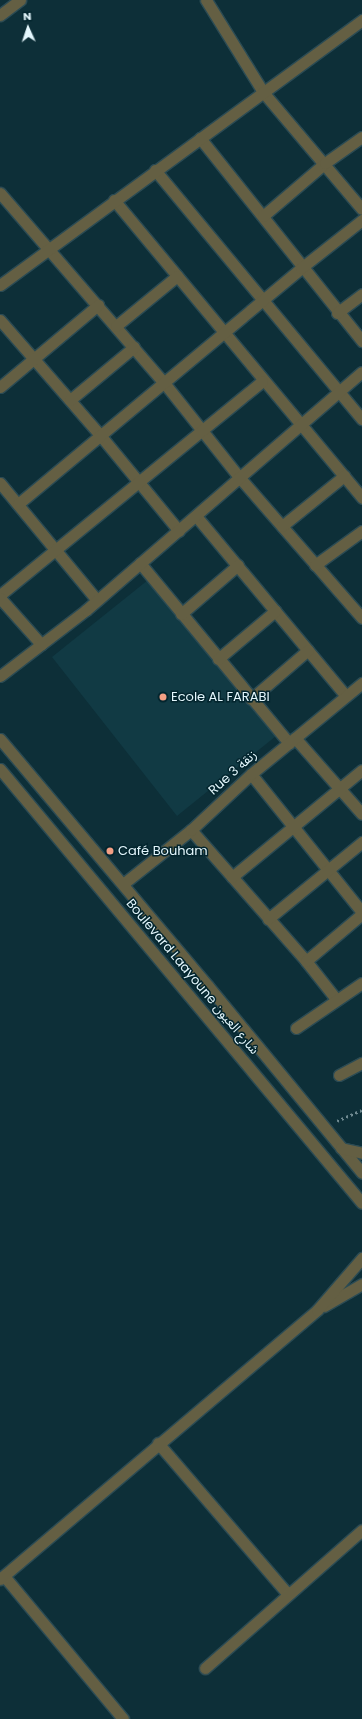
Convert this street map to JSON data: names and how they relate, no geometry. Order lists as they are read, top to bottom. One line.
{"streets":{"street":["Rue 3 زنقة","Boulevard Laayoune شارع العيون"]},"crossings":[["Rue 3 زنقة","Boulevard Laayoune شارع العيون"]],"places":["Ecole AL FARABI","Café Bouham"],"north":"top"}
